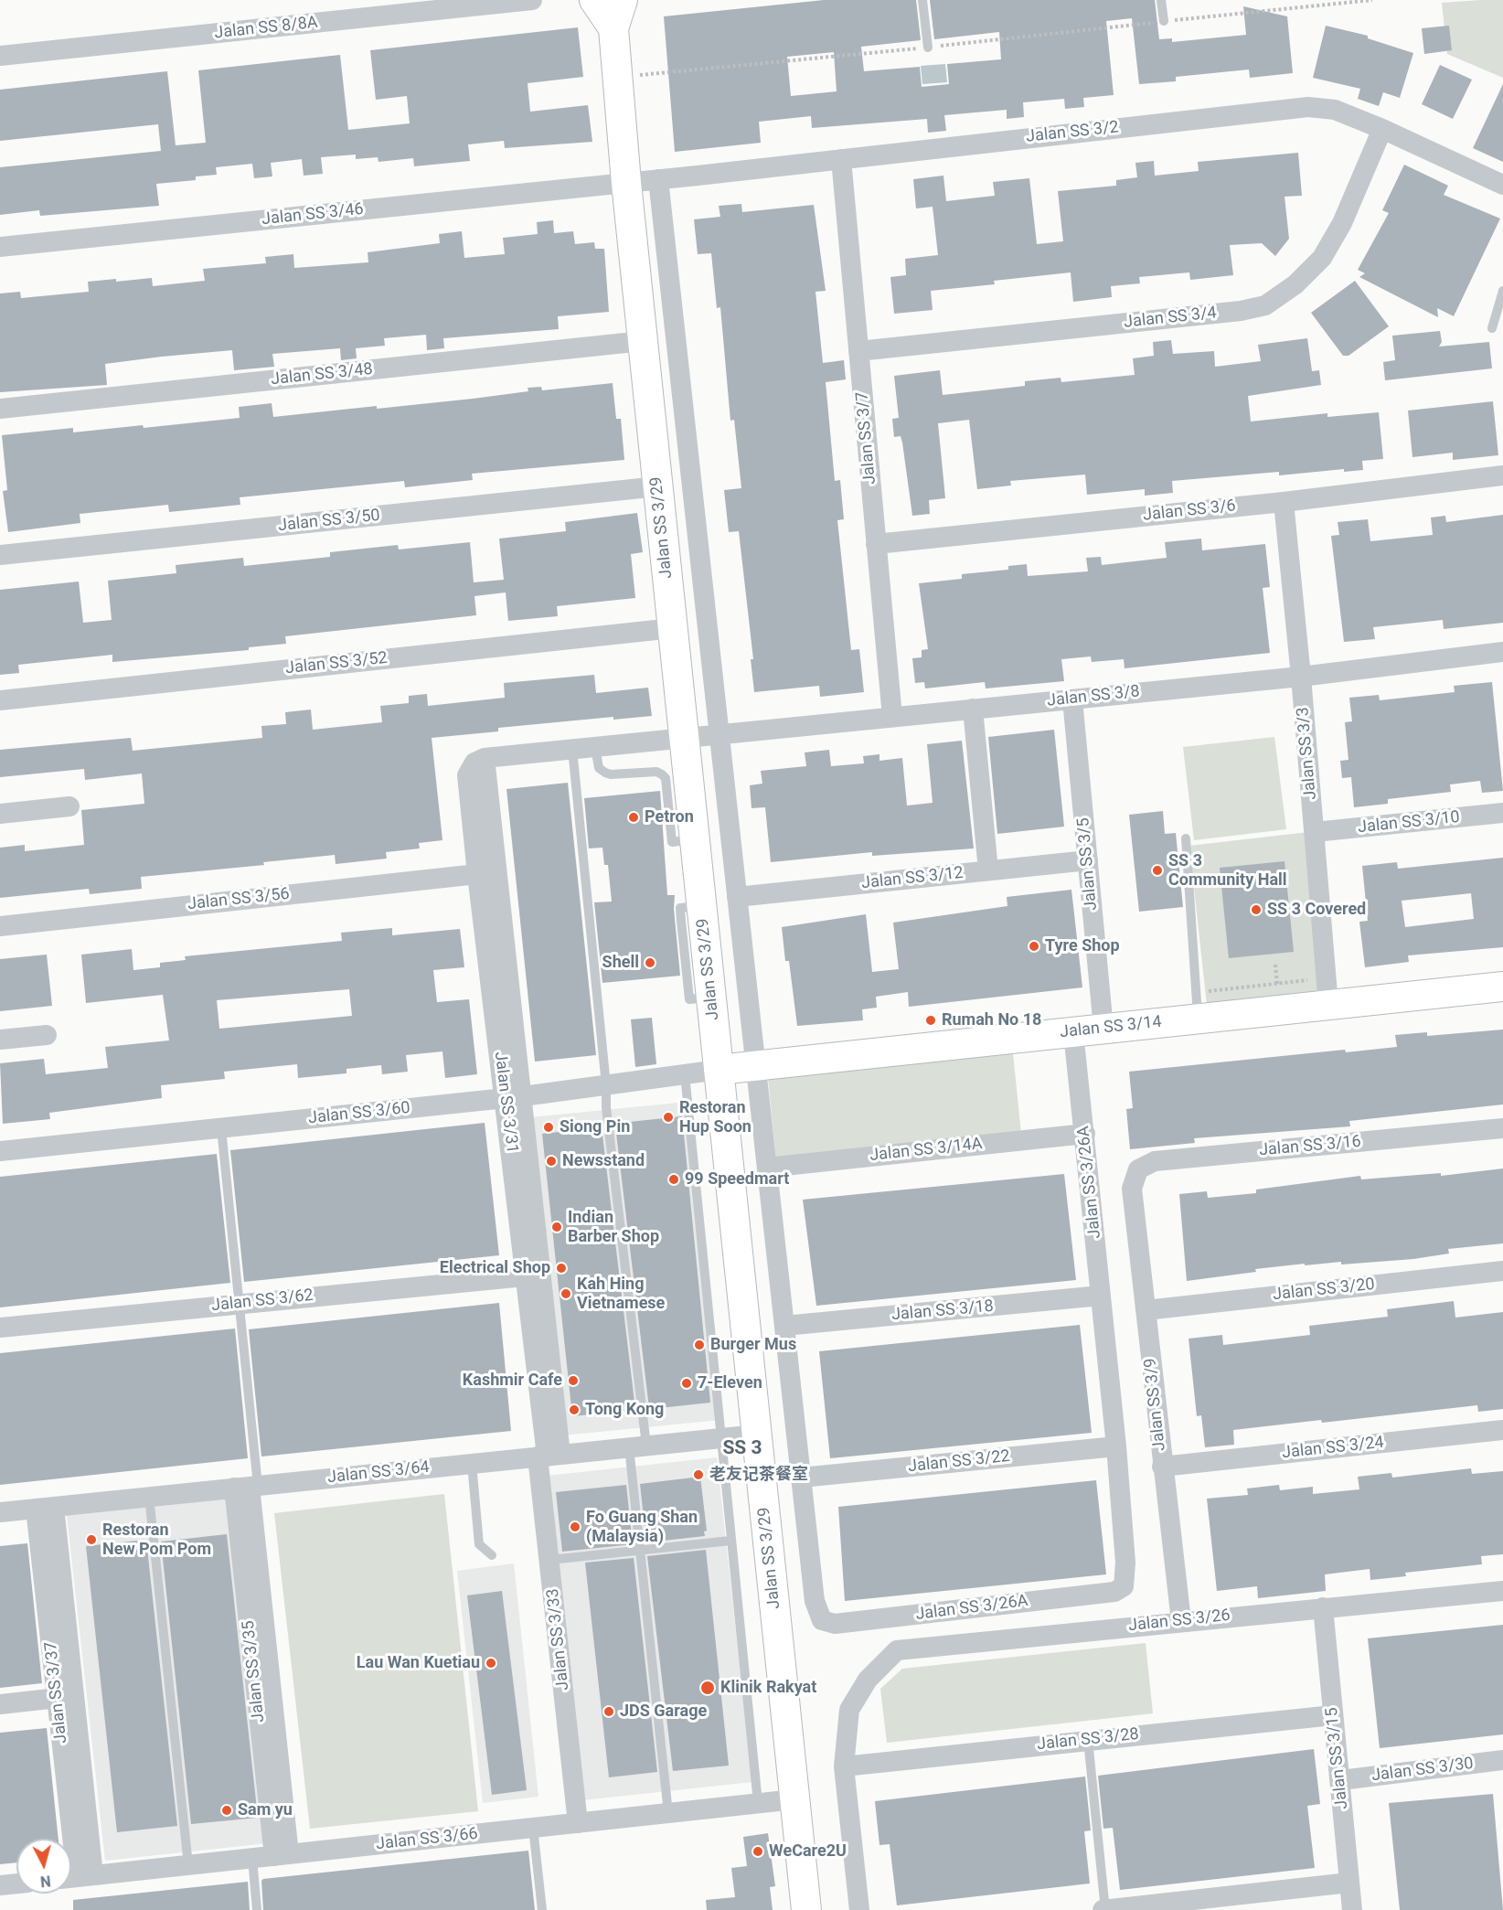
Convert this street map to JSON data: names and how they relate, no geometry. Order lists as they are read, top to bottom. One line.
{"streets":{"street":["Jalan SS 8/8A","Jalan SS 3/2","Jalan SS 3/46","Jalan SS 3/4","Jalan SS 3/48","Jalan SS 3/7","Jalan SS 3/6","Jalan SS 3/50","Jalan SS 3/29","Jalan SS 3/52","Jalan SS 3/8","Jalan SS 3/3","Jalan SS 3/10","Jalan SS 3/5","Jalan SS 3/12","Jalan SS 3/56","Jalan SS 3/14","Jalan SS 3/31","Jalan SS 3/60","Jalan SS 3/16","Jalan SS 3/14A","Jalan SS 3/26A","Jalan SS 3/20","Jalan SS 3/62","Jalan SS 3/18","Jalan SS 3/9","Jalan SS 3/24","Jalan SS 3/22","Jalan SS 3/64","Jalan SS 3/26","Jalan SS 3/33","Jalan SS 3/35","Jalan SS 3/37","Jalan SS 3/28","Jalan SS 3/15","Jalan SS 3/30","Jalan SS 3/66"]},"crossings":[["Jalan SS 3/2","Jalan SS 3/46"],["Jalan SS 3/2","Jalan SS 3/4"],["Jalan SS 3/2","Jalan SS 3/7"],["Jalan SS 3/2","Jalan SS 3/29"],["Jalan SS 3/2","Jalan SS 3/26A"],["Jalan SS 3/46","Jalan SS 3/29"],["Jalan SS 3/4","Jalan SS 3/7"],["Jalan SS 3/48","Jalan SS 3/29"],["Jalan SS 3/7","Jalan SS 3/6"],["Jalan SS 3/7","Jalan SS 3/8"],["Jalan SS 3/6","Jalan SS 3/3"],["Jalan SS 3/50","Jalan SS 3/29"],["Jalan SS 3/29","Jalan SS 3/52"],["Jalan SS 3/29","Jalan SS 3/8"],["Jalan SS 3/29","Jalan SS 3/14"],["Jalan SS 3/29","Jalan SS 3/60"],["Jalan SS 3/29","Jalan SS 3/64"],["Jalan SS 3/29","Jalan SS 3/66"],["Jalan SS 3/8","Jalan SS 3/3"],["Jalan SS 3/8","Jalan SS 3/5"],["Jalan SS 3/8","Jalan SS 3/26A"],["Jalan SS 3/3","Jalan SS 3/10"],["Jalan SS 3/3","Jalan SS 3/14"],["Jalan SS 3/5","Jalan SS 3/12"],["Jalan SS 3/5","Jalan SS 3/14"],["Jalan SS 3/12","Jalan SS 3/26A"],["Jalan SS 3/56","Jalan SS 3/31"],["Jalan SS 3/14","Jalan SS 3/60"],["Jalan SS 3/14","Jalan SS 3/26A"],["Jalan SS 3/31","Jalan SS 3/60"],["Jalan SS 3/31","Jalan SS 3/62"],["Jalan SS 3/31","Jalan SS 3/64"],["Jalan SS 3/31","Jalan SS 3/33"],["Jalan SS 3/16","Jalan SS 3/9"],["Jalan SS 3/14A","Jalan SS 3/26A"],["Jalan SS 3/26A","Jalan SS 3/18"],["Jalan SS 3/26A","Jalan SS 3/22"],["Jalan SS 3/20","Jalan SS 3/9"],["Jalan SS 3/9","Jalan SS 3/24"],["Jalan SS 3/9","Jalan SS 3/26"],["Jalan SS 3/64","Jalan SS 3/33"],["Jalan SS 3/64","Jalan SS 3/35"],["Jalan SS 3/64","Jalan SS 3/37"],["Jalan SS 3/26","Jalan SS 3/28"],["Jalan SS 3/26","Jalan SS 3/15"],["Jalan SS 3/33","Jalan SS 3/66"],["Jalan SS 3/35","Jalan SS 3/66"],["Jalan SS 3/37","Jalan SS 3/66"],["Jalan SS 3/28","Jalan SS 3/15"],["Jalan SS 3/15","Jalan SS 3/30"]],"districts":["SS 3"],"places":["Petron","SS 3 Community Hall","SS 3 Covered","Tyre Shop","Shell","Rumah No 18","Restoran Hup Soon","Siong Pin","Newsstand","99 Speedmart","Indian Barber Shop","Electrical Shop","Kah Hing Vietnamese","Burger Mus","Kashmir Cafe","7-Eleven","Tong Kong","老友记茶餐室","Fo Guang Shan (Malaysia)","Restoran New Pom Pom","Lau Wan Kuetiau","Klinik Rakyat","JDS Garage","Sam yu","WeCare2U"],"north":"bottom"}
